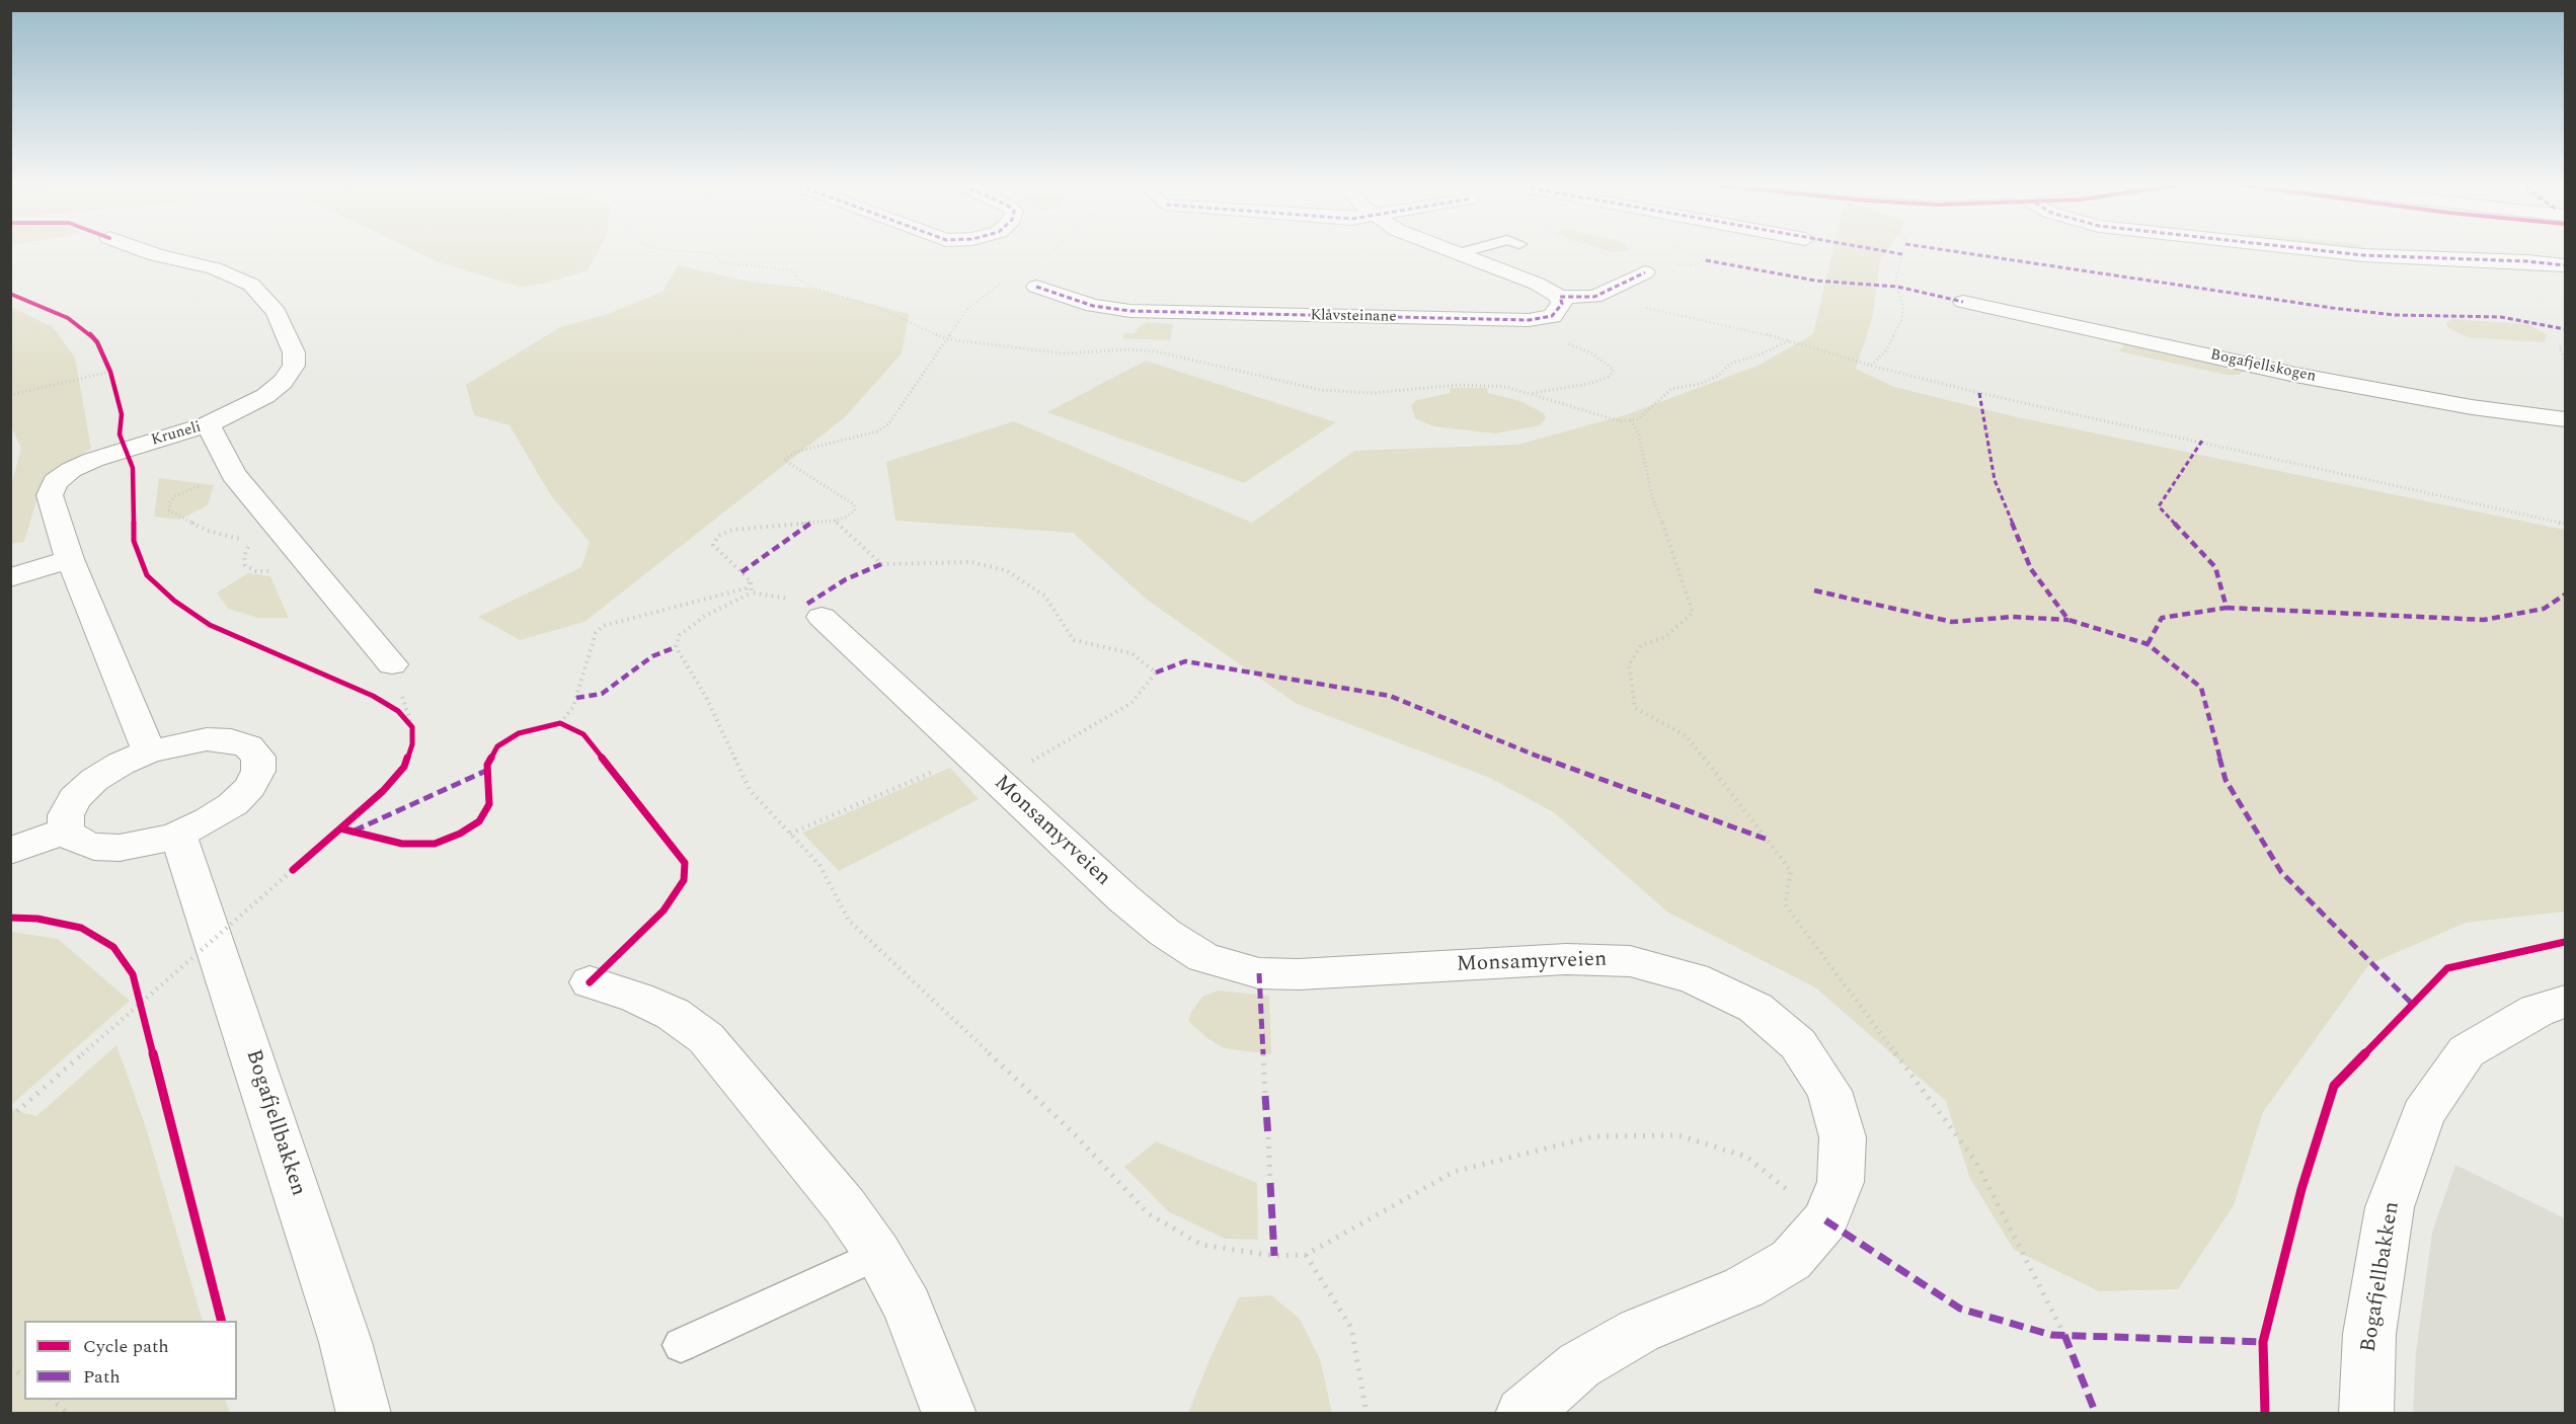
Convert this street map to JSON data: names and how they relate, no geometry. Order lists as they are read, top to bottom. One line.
{"streets":{"street":["Klåvsteinane","Bogafjellskogen","Kruneli","Monsamyrveien","Bogafjellbakken"]},"legend":["Cycle path","Path"]}
